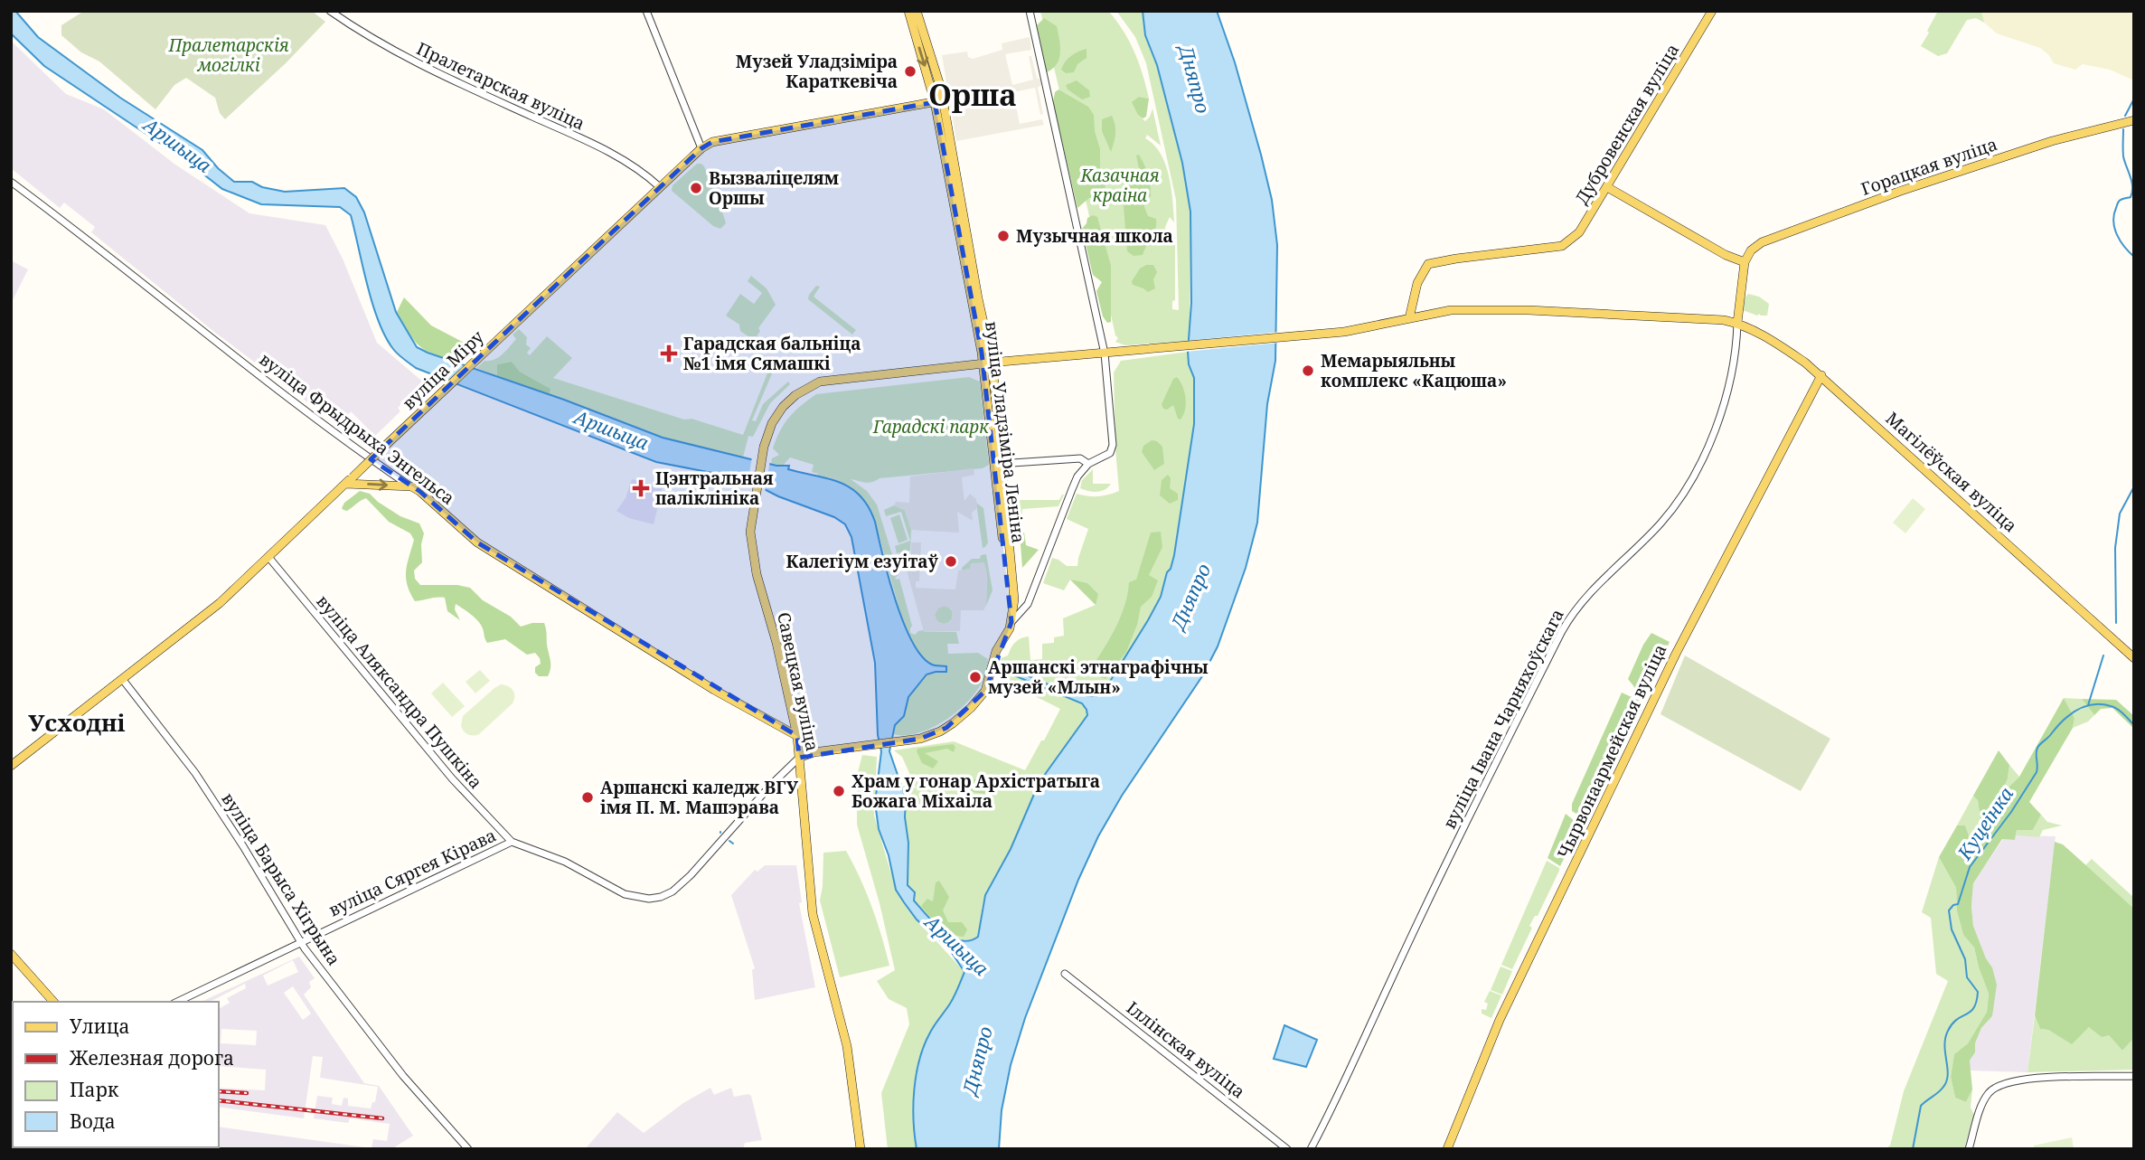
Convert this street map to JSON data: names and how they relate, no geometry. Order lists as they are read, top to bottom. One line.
{"streets":{"main road":["Дубровенская вуліца","Горацкая вуліца","вуліца Міру","вуліца Фрыдрыха Энгельса","вуліца Уладзіміра Леніна","Магілёўская вуліца","Савецкая вуліца","Чырвонаармейская вуліца"],"street":["Пралетарская вуліца","вуліца Аляксандра Пушкіна","вуліца Івана Чарняхоўскага","вуліца Сяргея Кірава","вуліца Барыса Хігрына","Іллінская вуліца"]},"crossings":[["Пралетарская вуліца","вуліца Міру"],["Дубровенская вуліца","Магілёўская вуліца"],["вуліца Міру","вуліца Уладзіміра Леніна"],["вуліца Міру","вуліца Аляксандра Пушкіна"],["вуліца Міру","вуліца Барыса Хігрына"],["вуліца Фрыдрыха Энгельса","Савецкая вуліца"],["вуліца Уладзіміра Леніна","Савецкая вуліца"],["Магілёўская вуліца","Савецкая вуліца"],["Магілёўская вуліца","вуліца Івана Чарняхоўскага"],["Магілёўская вуліца","Чырвонаармейская вуліца"],["Савецкая вуліца","вуліца Сяргея Кірава"],["вуліца Аляксандра Пушкіна","вуліца Сяргея Кірава"],["вуліца Сяргея Кірава","вуліца Барыса Хігрына"]],"districts":["Орша","Усходні"],"water":["Дняпро","Аршыца","Куцеінка"],"parks":["Пралетарскія могілкі","Казачная краіна","Гарадскі парк"],"places":{"other":["Музей Уладзіміра Караткевіча","Вызваліцелям Оршы","Музычная школа","Мемарыяльны комплекс «Кацюша»","Калегіум езуітаў","Аршанскі этнаграфічны музей «Млын»","Храм у гонар Архістратыга Божага Міхаіла","Аршанскі каледж ВГУ імя П. М. Машэрава"],"health":["Гарадская бальніца №1 імя Сямашкі","Цэнтральная паліклініка"]},"legend":["Улица","Железная дорога","Парк","Вода"]}
